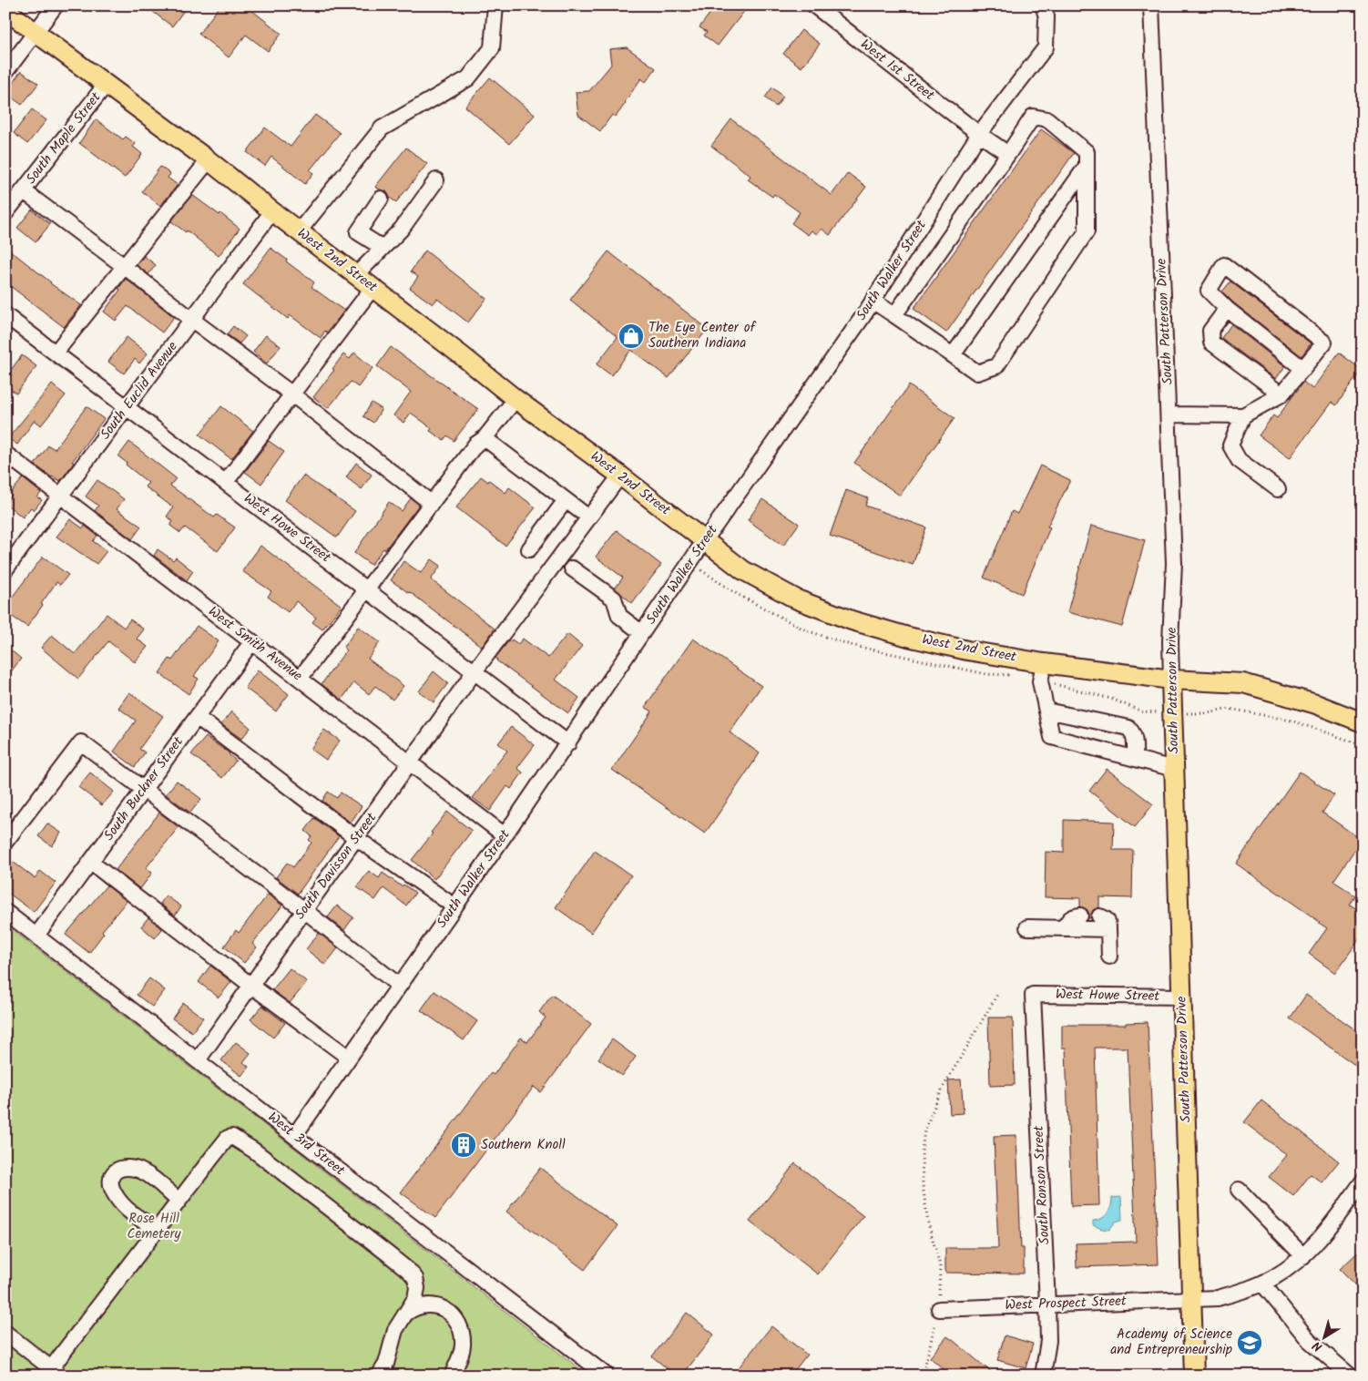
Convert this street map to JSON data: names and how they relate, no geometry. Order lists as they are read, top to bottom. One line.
{"streets":{"main road":["West 2nd Street","South Patterson Drive"],"street":["West 1st Street","South Maple Street","South Walker Street","South Euclid Avenue","West Howe Street","West Smith Avenue","South Buckner Street","South Davisson Street","West 3rd Street","South Ronson Street","West Prospect Street"]},"crossings":[["West 1st Street","South Walker Street"],["South Maple Street","West 2nd Street"],["West 2nd Street","South Walker Street"],["West 2nd Street","South Patterson Drive"],["West 2nd Street","South Euclid Avenue"],["West 2nd Street","South Davisson Street"],["South Walker Street","West Howe Street"],["South Walker Street","West Smith Avenue"],["South Walker Street","West 3rd Street"],["South Patterson Drive","West Howe Street"],["South Patterson Drive","West Prospect Street"],["South Euclid Avenue","West Howe Street"],["South Euclid Avenue","West Smith Avenue"],["West Howe Street","South Davisson Street"],["West Howe Street","South Ronson Street"],["West Smith Avenue","South Buckner Street"],["West Smith Avenue","South Davisson Street"],["South Buckner Street","West 3rd Street"],["South Davisson Street","West 3rd Street"],["South Ronson Street","West Prospect Street"]],"parks":["Rose Hill Cemetery"],"places":{"shop":["The Eye Center of Southern Indiana"],"building":["Southern Knoll"],"school or university":["Academy of Science and Entrepreneurship"]},"north":"bottom left"}
